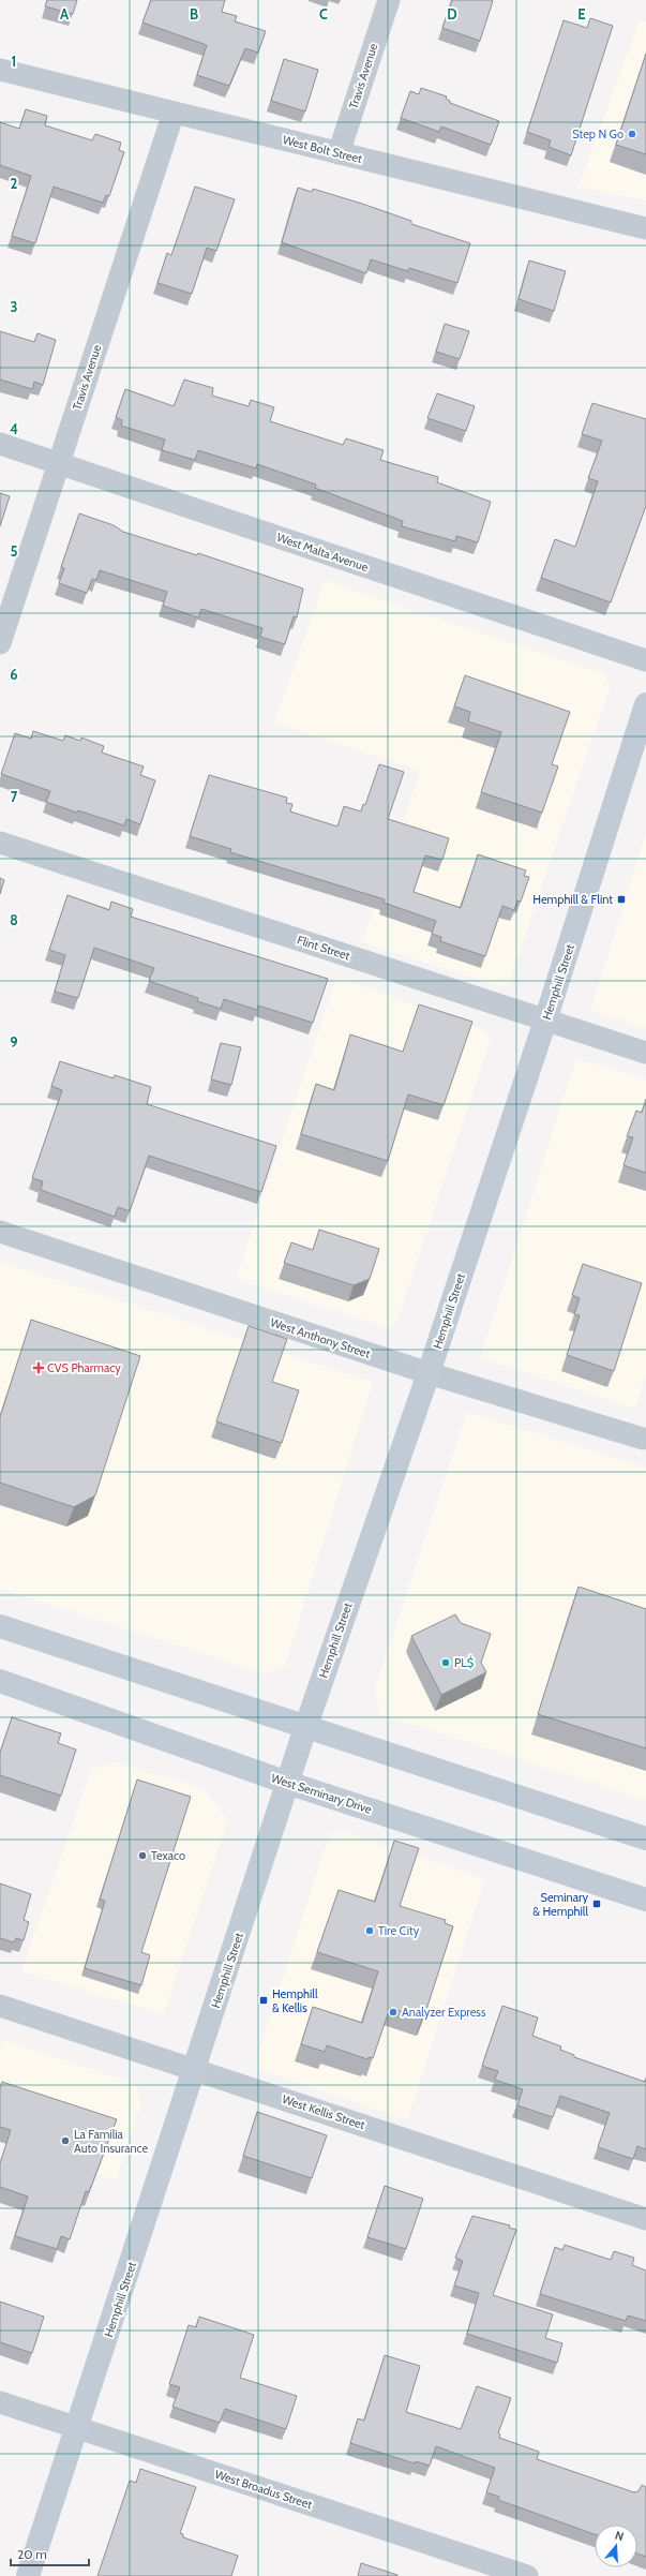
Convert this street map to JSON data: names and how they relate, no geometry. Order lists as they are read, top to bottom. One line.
{"streets":{"main road":["Hemphill Street","West Seminary Drive"],"street":["Travis Avenue","West Bolt Street","West Malta Avenue","Flint Street","West Anthony Street","West Kellis Street","West Broadus Street"]},"crossings":[["Travis Avenue","West Bolt Street"],["Travis Avenue","West Malta Avenue"],["Flint Street","Hemphill Street"],["Hemphill Street","West Anthony Street"],["Hemphill Street","West Seminary Drive"],["Hemphill Street","West Kellis Street"],["Hemphill Street","West Broadus Street"]],"places":{"other":["Step N Go","PL$","Texaco","Tire City","Analyzer Express","La Familia Auto Insurance"],"transit":["Hemphill & Flint","Seminary & Hemphill","Hemphill & Kellis"],"health":["CVS Pharmacy"]},"scale_bar":"20 m","north":"top","grid":{"columns":["A","B","C","D","E"],"rows":["1","2","3","4","5","6","7","8","9"]}}
